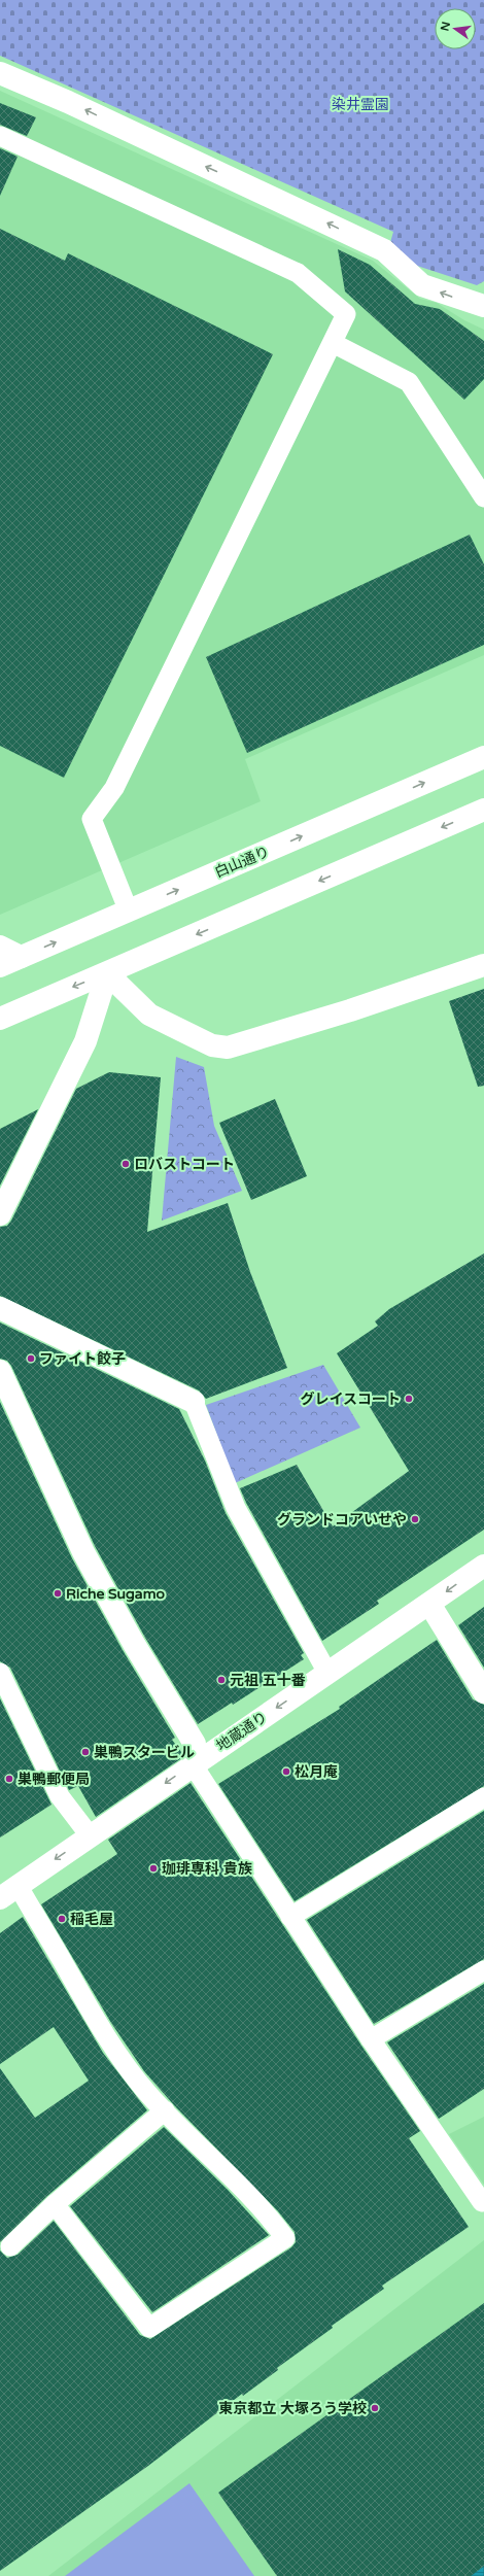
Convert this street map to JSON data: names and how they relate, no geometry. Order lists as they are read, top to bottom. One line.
{"streets":{"main road":["白山通り","地蔵通り"]},"one_way":["地蔵通り"],"parks":["染井霊園"],"places":["ロバストコート","ファイト餃子","グレイスコート","グランドコアいせや","Riche Sugamo","元祖 五十番","巣鴨スタービル","松月庵","巣鴨郵便局","珈琲専科 貴族","稲毛屋","東京都立 大塚ろう学校"],"north":"left"}
